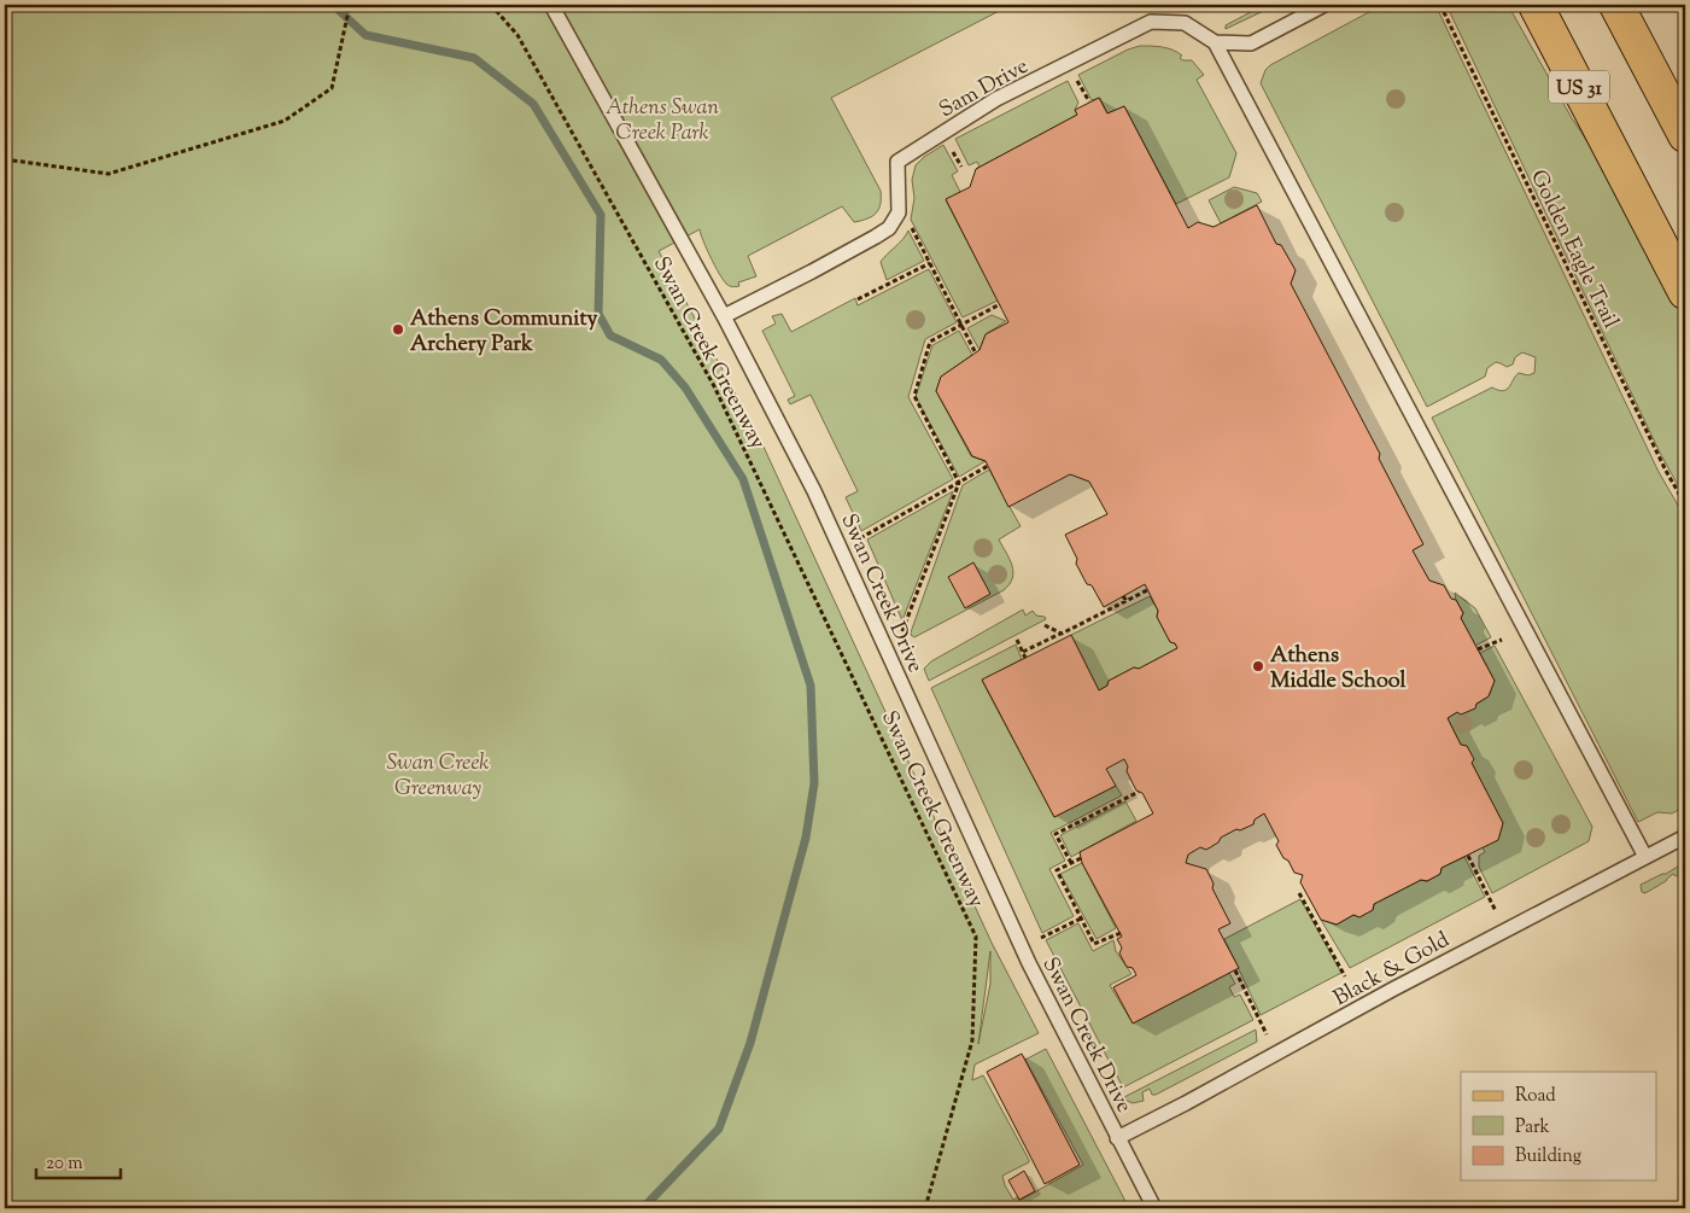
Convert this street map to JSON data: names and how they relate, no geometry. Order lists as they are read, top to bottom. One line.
{"streets":{"main road":["US 31"],"lane":["Sam Drive","Swan Creek Drive","Black & Gold"],"path":["Golden Eagle Trail","Swan Creek Greenway"]},"crossings":[["Sam Drive","Swan Creek Drive"],["Swan Creek Drive","Black & Gold"]],"parks":["Athens Swan Creek Park","Swan Creek Greenway"],"places":["Athens Community Archery Park","Athens Middle School"],"legend":["Road","Park","Building"],"scale_bar":"20 m"}
